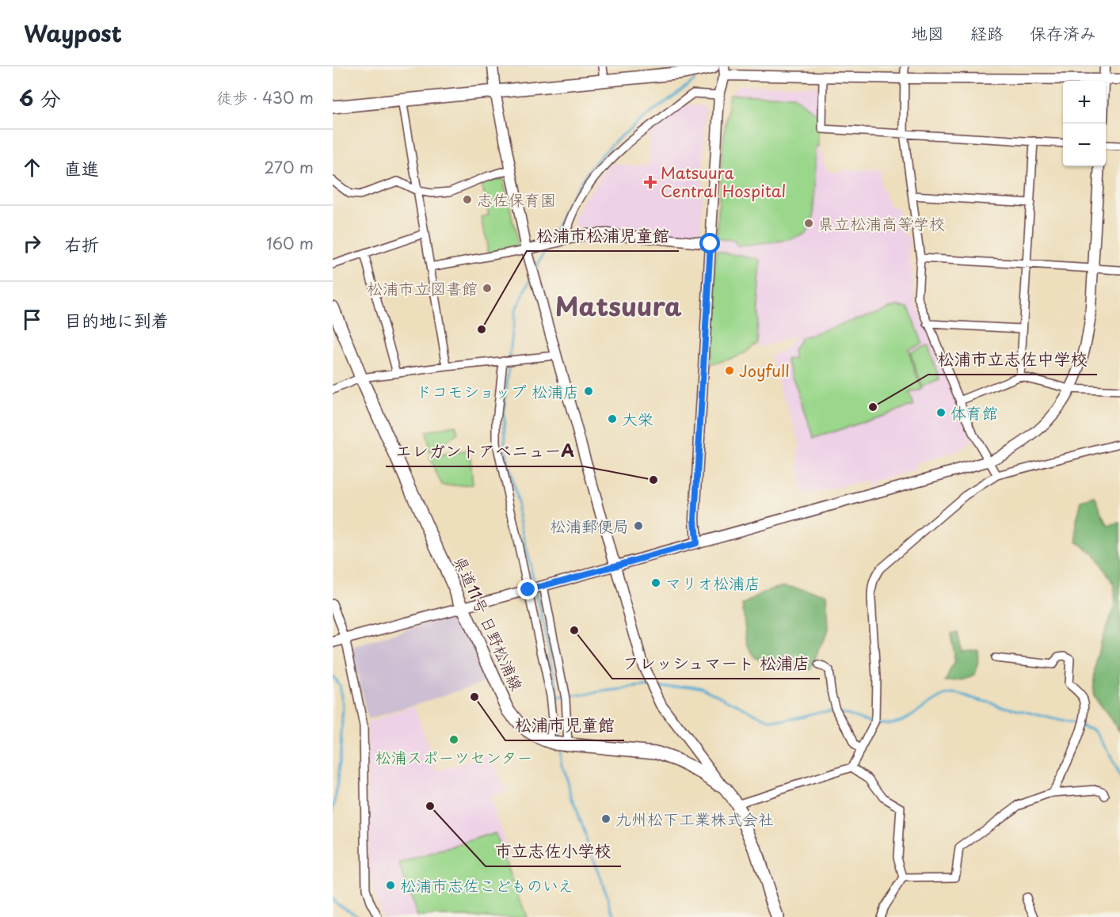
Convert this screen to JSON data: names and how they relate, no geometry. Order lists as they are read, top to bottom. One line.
{"streets":{"main road":["県道11号 日野松浦線"]},"districts":["Matsuura"],"places":{"health":["Matsuura Central Hospital"],"other":["志佐保育園","県立松浦高等学校","松浦市立図書館","松浦市松浦児童館","Joyfull","ドコモショップ 松浦店","松浦市立志佐中学校","体育館","大栄","エレガントアベニューA","松浦郵便局","マリオ松浦店","フレッシュマート 松浦店","松浦市児童館","松浦スポーツセンター","市立志佐小学校","九州松下工業株式会社","松浦市志佐こどものいえ"]},"page":{"header":"Waypost","nav":["地図","経路","保存済み"],"heading":["6 分","徒歩 · 430 m"],"map_buttons":["+","−"],"list":[["直進","270 m"],["右折","160 m"],"目的地に到着"]}}
